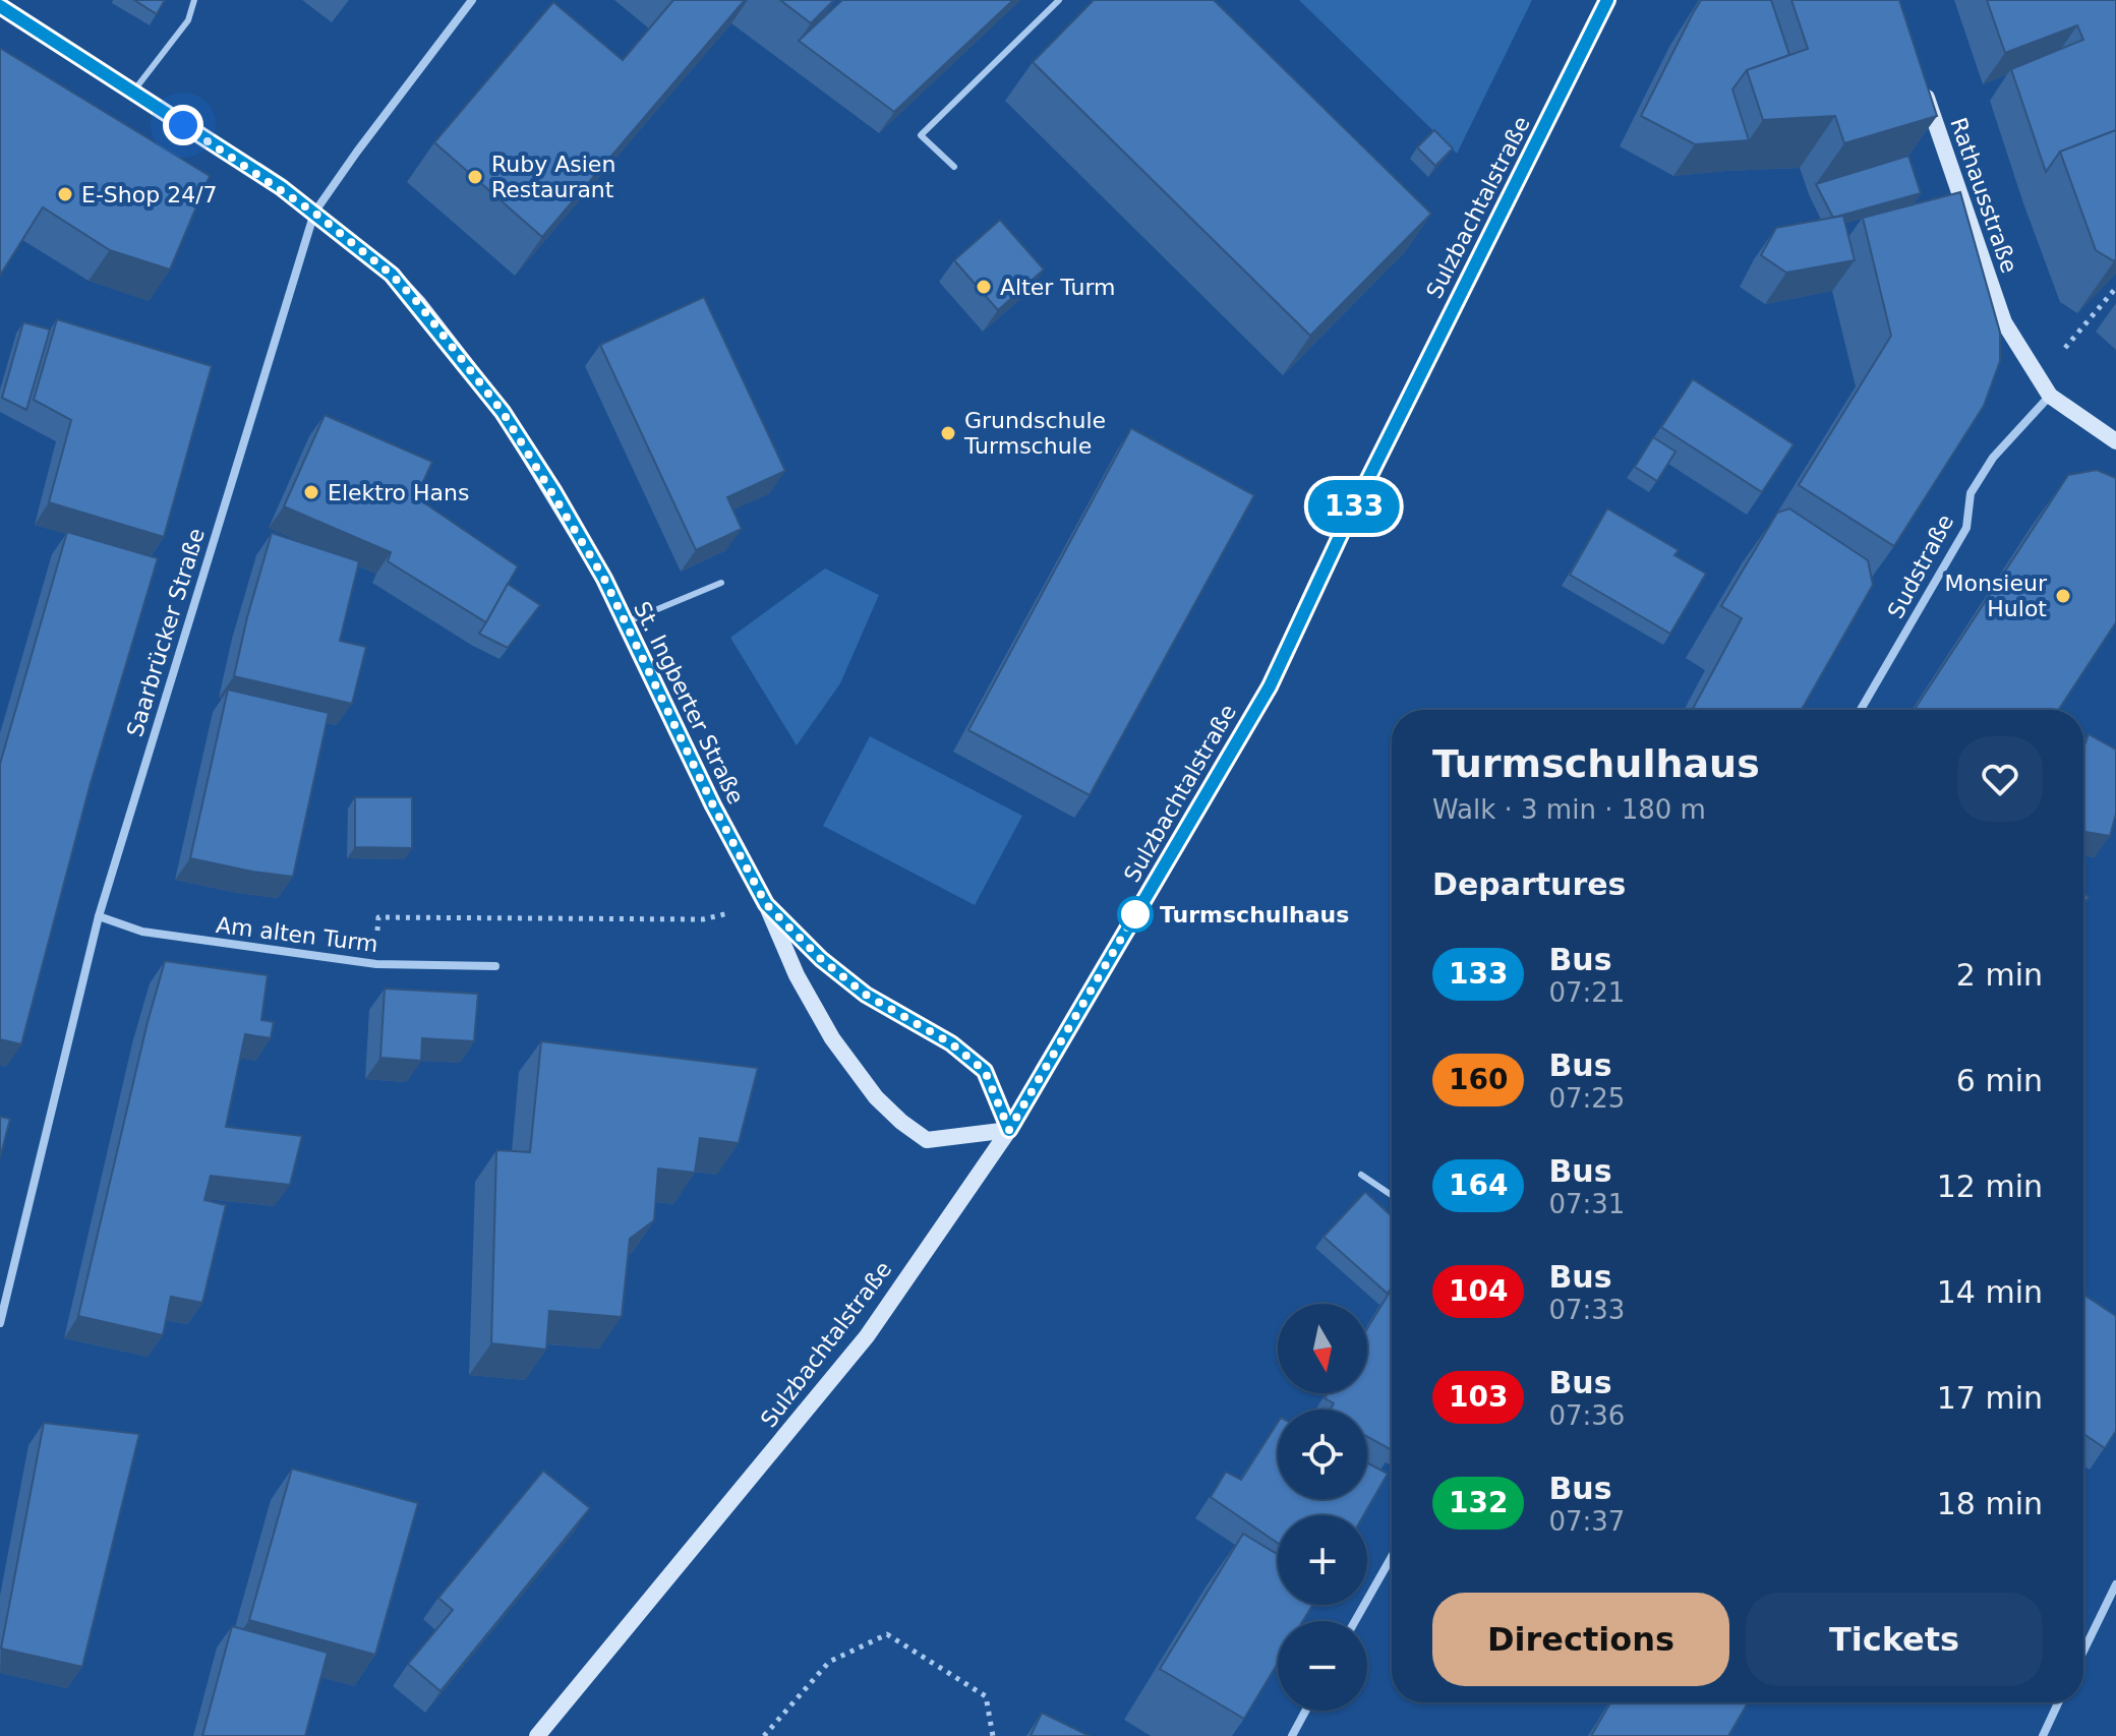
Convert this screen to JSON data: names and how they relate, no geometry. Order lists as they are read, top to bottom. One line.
{"streets":{"main road":["Rathausstraße","Sulzbachtalstraße","St. Ingberter Straße"],"street":["Sudstraße","Saarbrücker Straße","Am alten Turm"]},"crossings":[["Rathausstraße","Sudstraße"],["Sulzbachtalstraße","St. Ingberter Straße"],["Saarbrücker Straße","St. Ingberter Straße"],["Saarbrücker Straße","Am alten Turm"]],"places":["Ruby Asien Restaurant","E-Shop 24/7","Alter Turm","Grundschule Turmschule","Elektro Hans","Monsieur Hulot","Turmschulhaus"],"lines":["bus line 133"],"north":"bottom","page":{"on_map":"133","heading":[["Turmschulhaus","Walk · 3 min · 180 m"],"Departures"],"list":[{"mark":"133","name":"Bus","note":"07:21","value":"2 min"},{"mark":"160","name":"Bus","note":"07:25","value":"6 min"},{"mark":"164","name":"Bus","note":"07:31","value":"12 min"},{"mark":"104","name":"Bus","note":"07:33","value":"14 min"},{"mark":"103","name":"Bus","note":"07:36","value":"17 min"},{"mark":"132","name":"Bus","note":"07:37","value":"18 min"}],"map_buttons":["+","−"],"buttons":["Directions","Tickets"]}}
